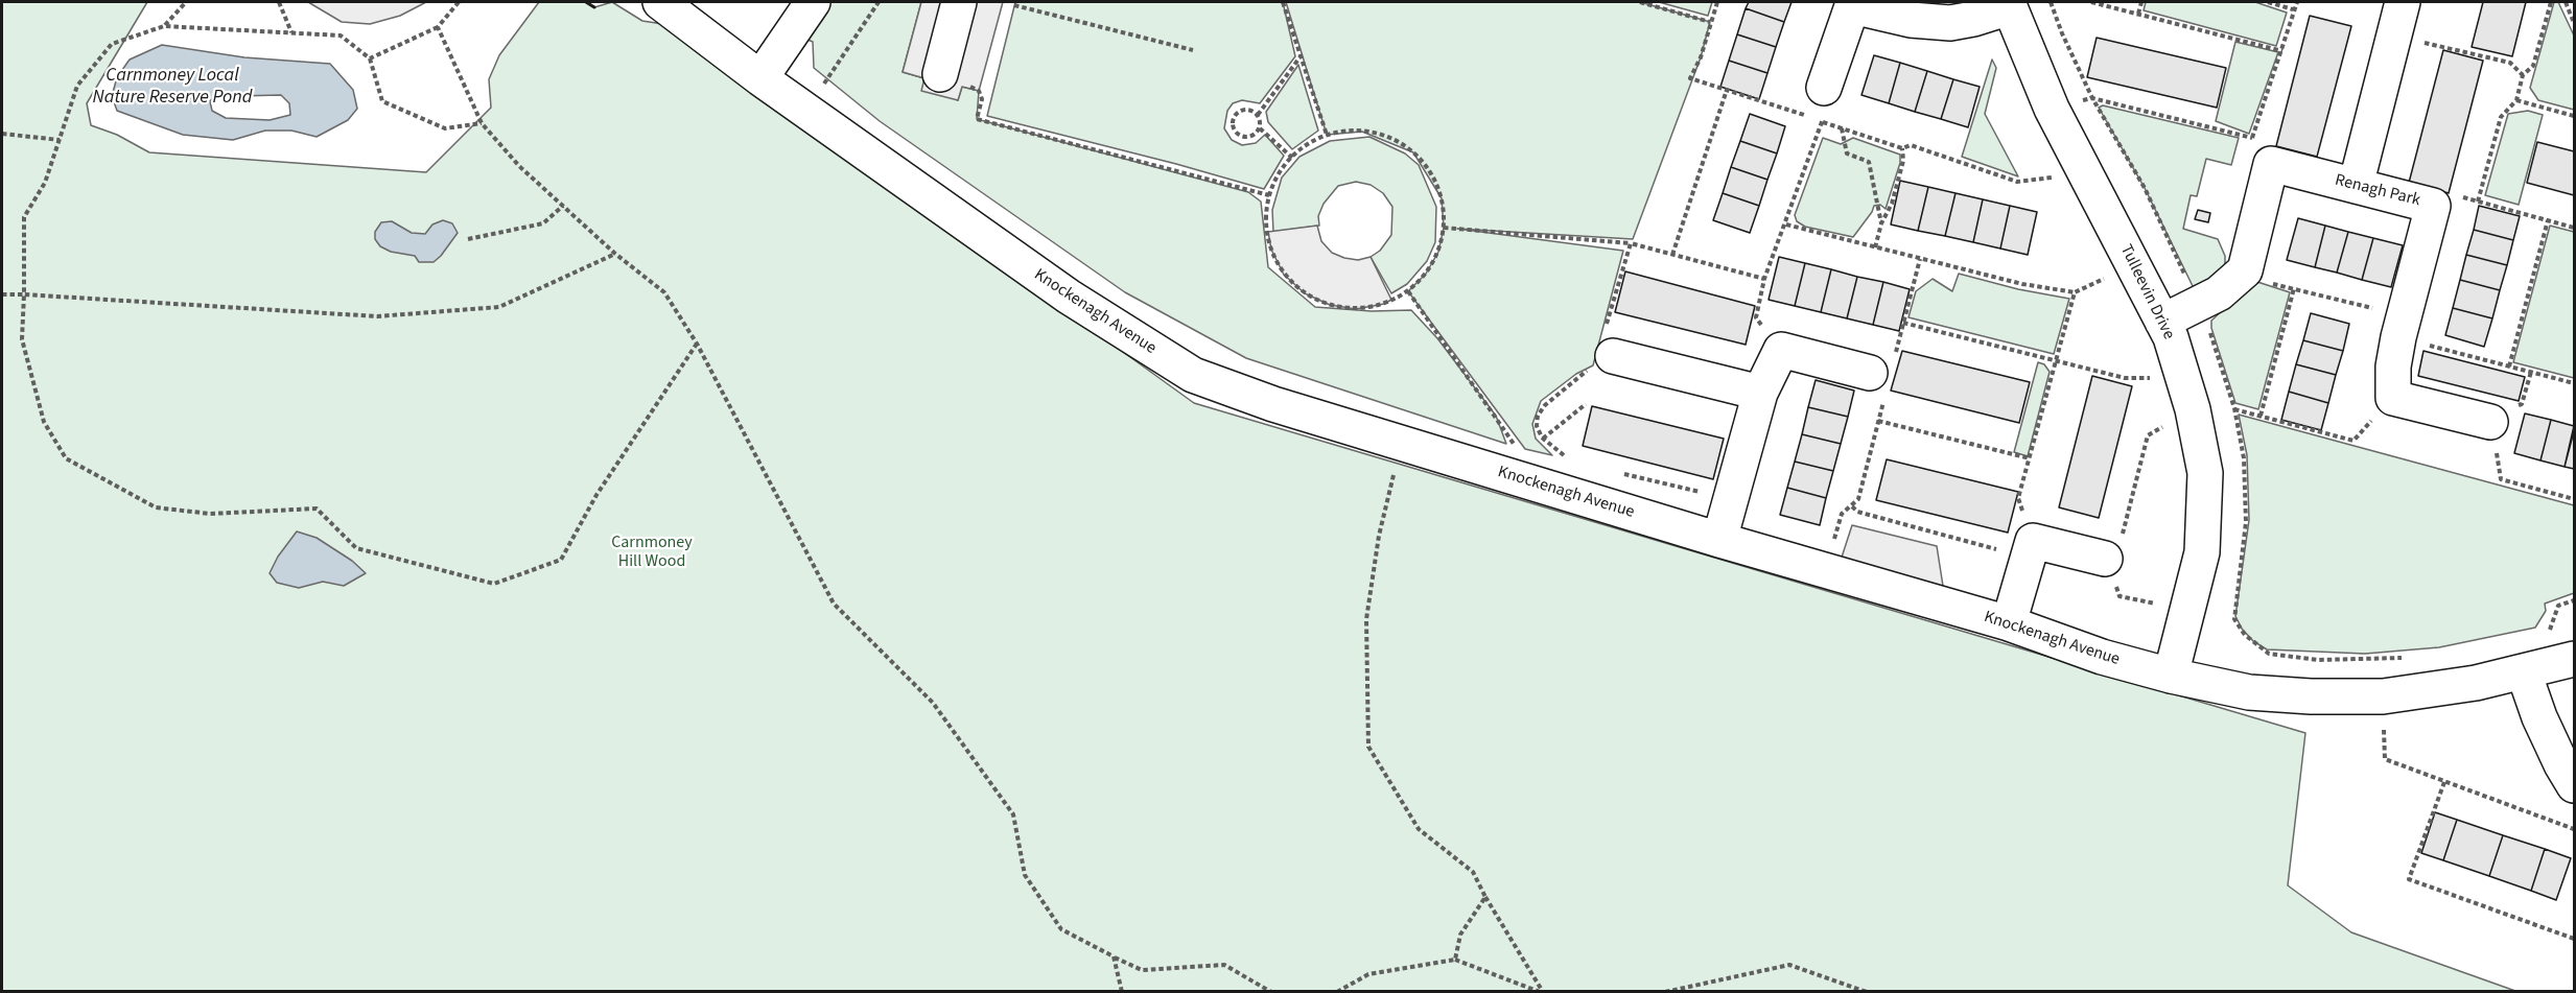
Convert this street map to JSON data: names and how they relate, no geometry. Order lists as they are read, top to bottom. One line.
{"streets":{"street":["Renagh Park","Tulleevin Drive","Knockenagh Avenue"]},"crossings":[["Tulleevin Drive","Knockenagh Avenue"]],"water":["Carnmoney Local Nature Reserve Pond"],"parks":["Carnmoney Hill Wood"]}
